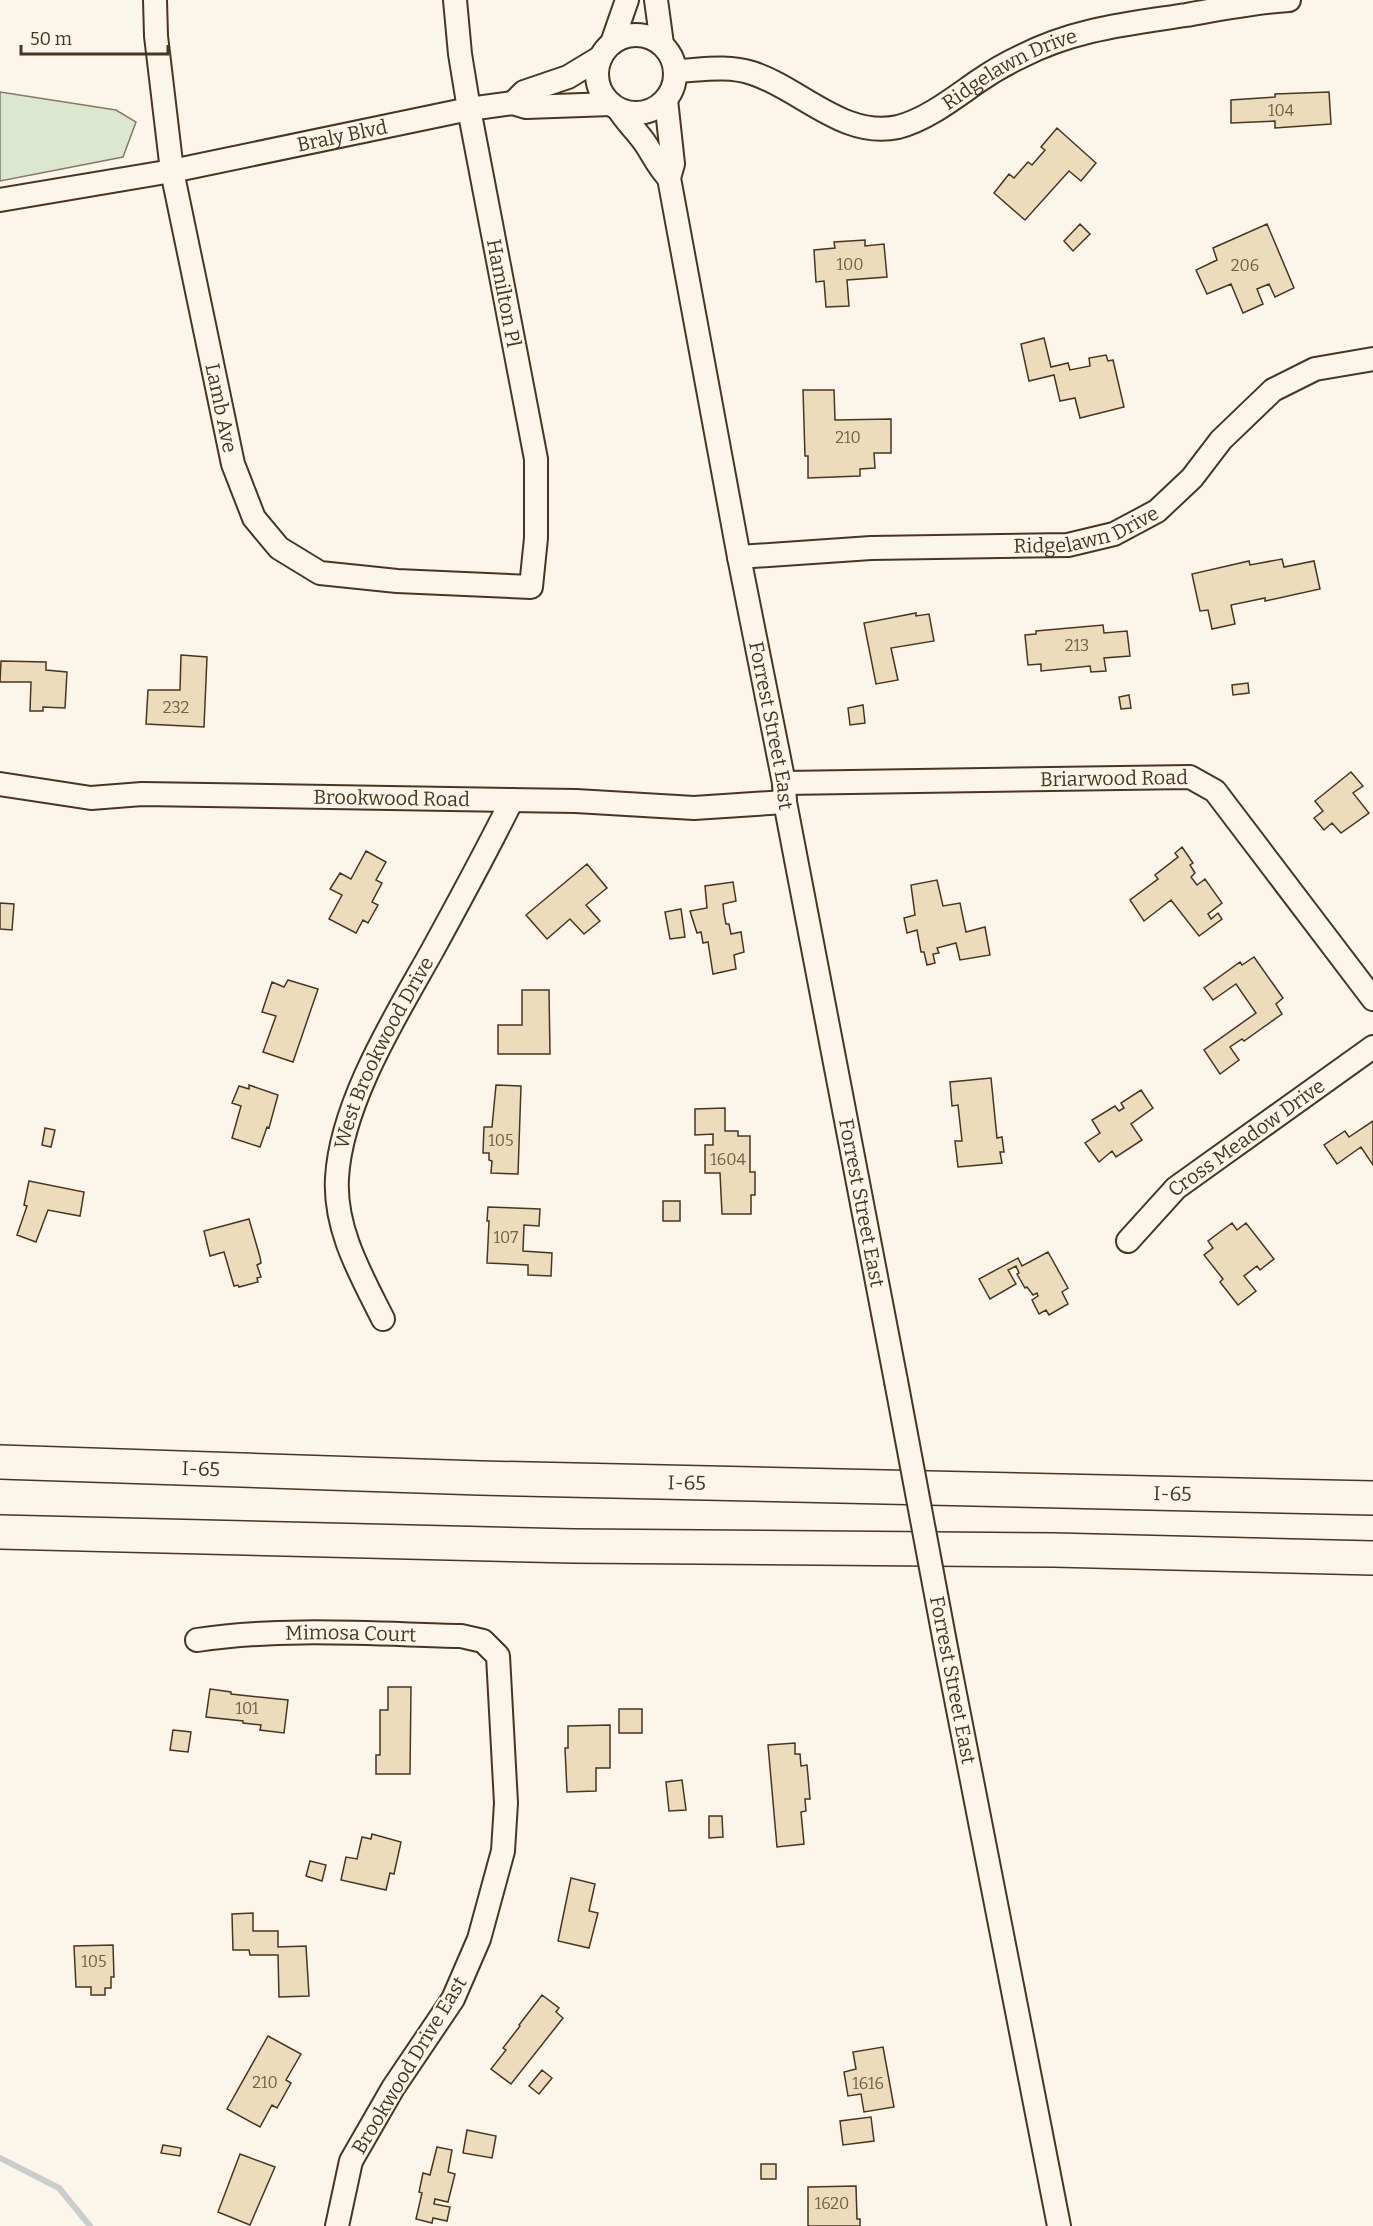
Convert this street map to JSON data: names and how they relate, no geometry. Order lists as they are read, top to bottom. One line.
{"streets":{"highway":["I-65"],"street":["Ridgelawn Drive","Braly Blvd","Hamilton Pl","Lamb Ave","Forrest Street East","Briarwood Road","Brookwood Road","West Brookwood Drive","Cross Meadow Drive","Mimosa Court","Brookwood Drive East"]},"crossings":[["Ridgelawn Drive","Forrest Street East"],["Braly Blvd","Hamilton Pl"],["Braly Blvd","Lamb Ave"],["Hamilton Pl","Lamb Ave"],["Forrest Street East","Briarwood Road"],["Forrest Street East","Brookwood Road"],["Briarwood Road","Brookwood Road"],["Brookwood Road","West Brookwood Drive"],["Mimosa Court","Brookwood Drive East"]],"house_numbers":["104","100","206","210","213","232","105","1604","107","101","105","210","1616","1620"],"scale_bar":"50 m"}
